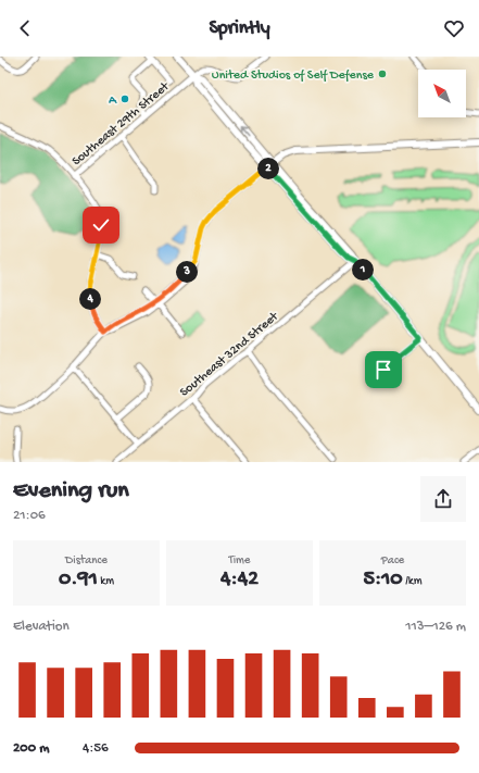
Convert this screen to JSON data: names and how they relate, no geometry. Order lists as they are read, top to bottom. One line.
{"streets":{"street":["Southeast 29th Street","Southeast 32nd Street"]},"places":["United Studios of Self Defense","A"],"north":"top left","page":{"header":"Sprintly","pins":["2","1","3","4"],"heading":["Evening run","21:06"],"stats":[["Distance","0.91 km"],["Time","4:42"],["Pace","5:10 /km"]],"chart":["Elevation","113–126 m"],"list":[{"name":"200 m","note":"4:56"}]}}
